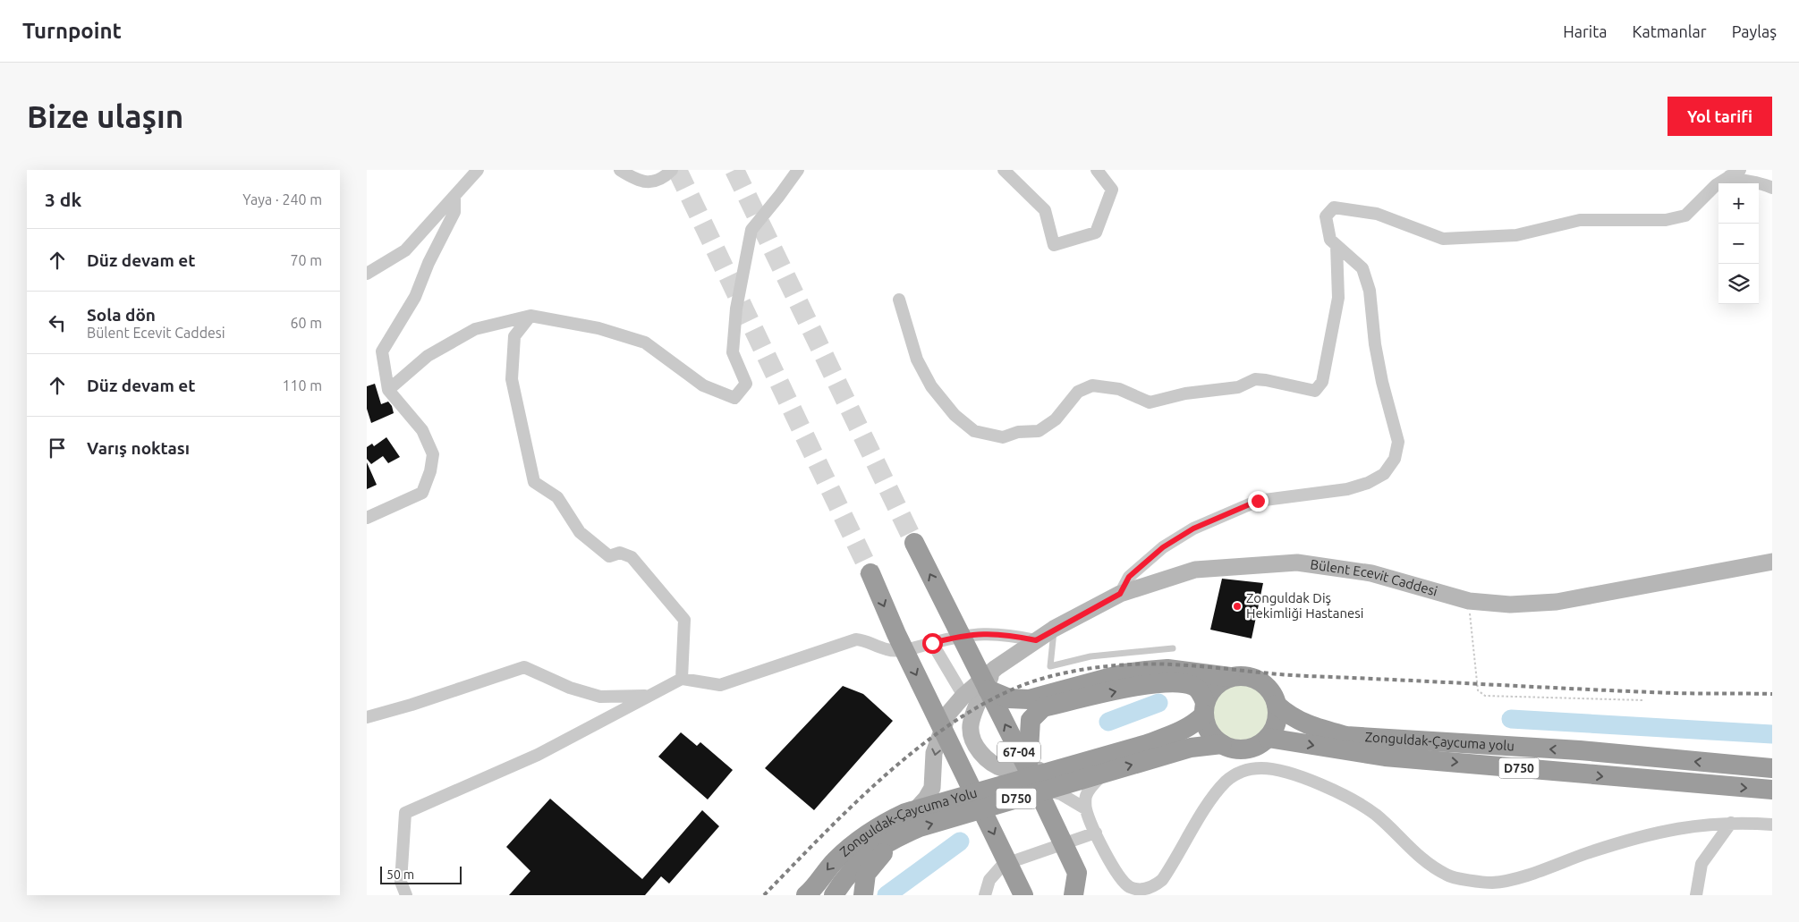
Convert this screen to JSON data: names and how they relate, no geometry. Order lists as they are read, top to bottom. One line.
{"streets":{"highway":["Zonguldak-Çaycuma yolu","67-04","D750","Zonguldak-Çaycuma Yolu"],"main road":["Bülent Ecevit Caddesi"]},"crossings":[["Bülent Ecevit Caddesi","Zonguldak-Çaycuma Yolu"],["Zonguldak-Çaycuma yolu","D750"],["Zonguldak-Çaycuma yolu","Zonguldak-Çaycuma Yolu"],["D750","Zonguldak-Çaycuma Yolu"]],"places":["Zonguldak Diş Hekimliği Hastanesi"],"scale_bar":"50 m","page":{"header":"Turnpoint","nav":["Harita","Katmanlar","Paylaş"],"buttons":"Yol tarifi","title":"Bize ulaşın","heading":["3 dk","Yaya · 240 m"],"map_buttons":["+","−"],"list":[["Düz devam et","70 m"],["Sola dön","Bülent Ecevit Caddesi","60 m"],["Düz devam et","110 m"],"Varış noktası"],"scale":"50 m"}}
